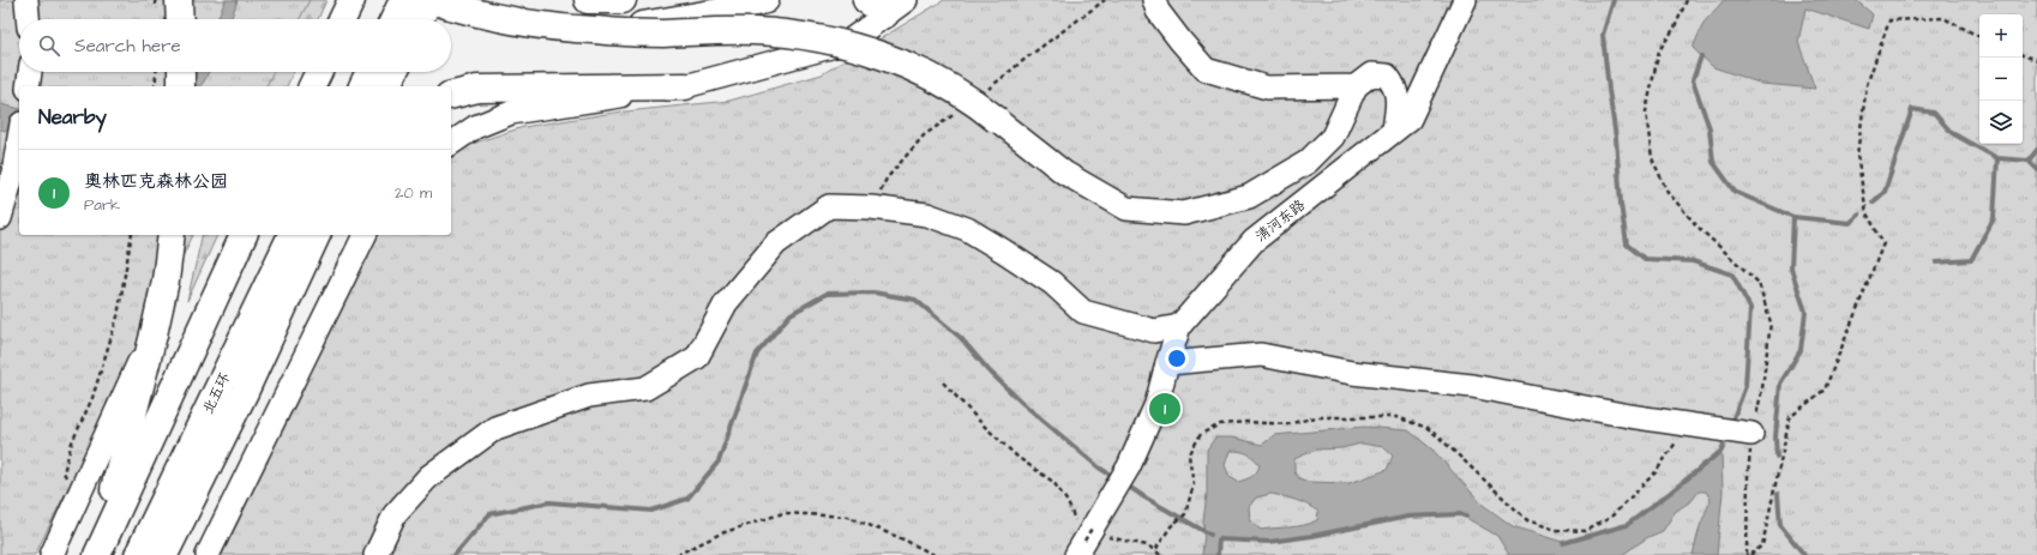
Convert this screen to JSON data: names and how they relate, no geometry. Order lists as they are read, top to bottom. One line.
{"streets":{"main road":["北五环"],"street":["清河东路"]},"page":{"map_buttons":["+","−"],"search":"Search here","heading":"Nearby","list":[{"mark":"1","name":"奥林匹克森林公园","note":"Park","value":"20 m"}],"pins":"1"}}
